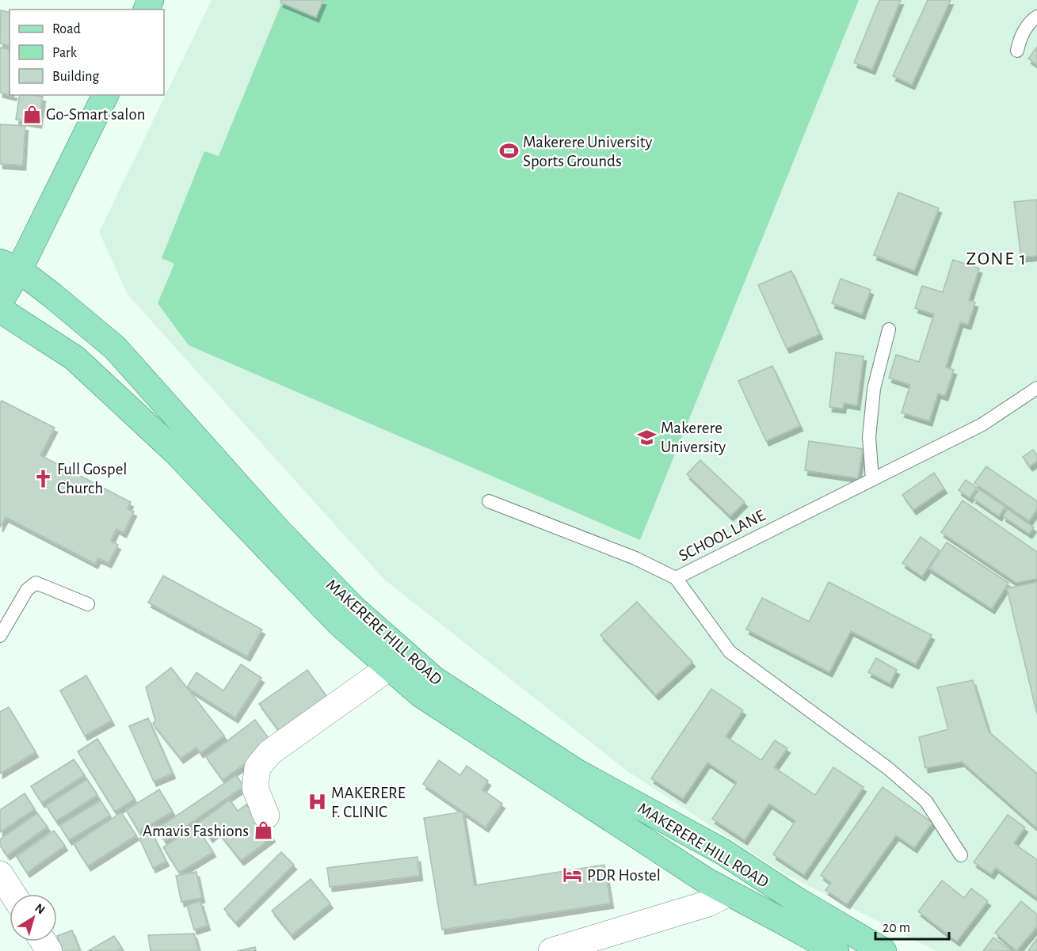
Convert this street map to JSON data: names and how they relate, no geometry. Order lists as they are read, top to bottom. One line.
{"streets":{"main road":["MAKERERE HILL ROAD"],"lane":["SCHOOL LANE"]},"districts":["ZONE 1"],"places":{"shop":["Go-Smart salon","Amavis Fashions"],"sports":["Makerere University Sports Grounds"],"school or university":["Makerere University"],"church":["Full Gospel Church"],"hospital":["MAKERERE F. CLINIC"],"hotel":["PDR Hostel"]},"legend":["Road","Park","Building"],"scale_bar":"20 m","north":"top right"}
